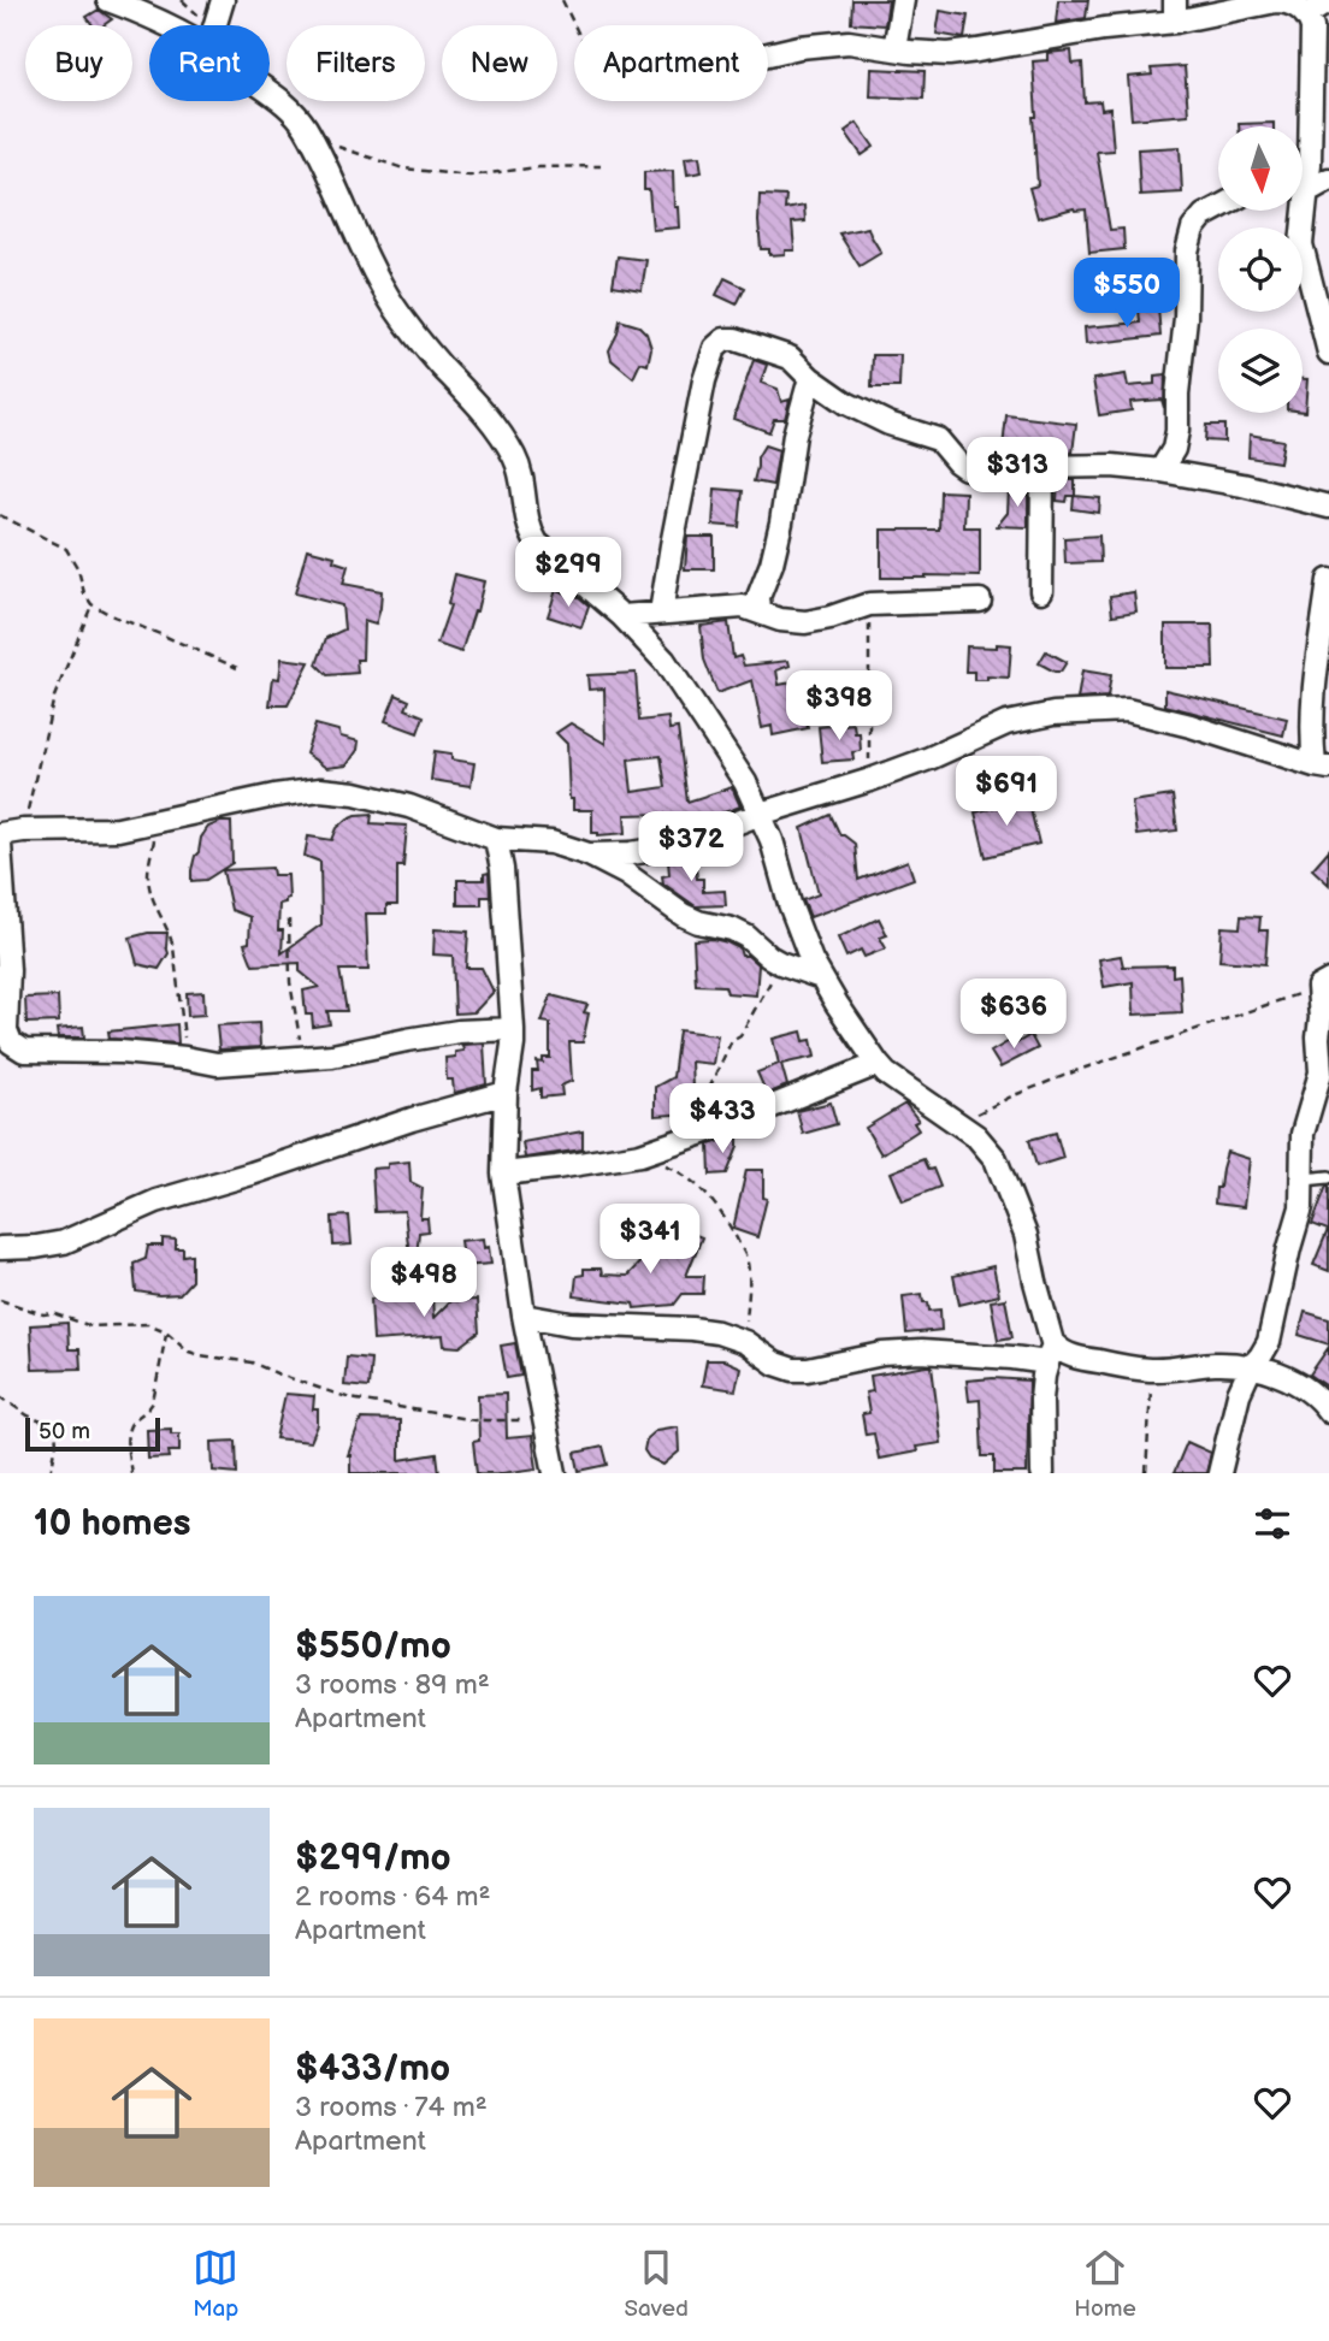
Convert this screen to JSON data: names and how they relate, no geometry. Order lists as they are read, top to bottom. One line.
{"scale_bar":"50 m","north":"bottom","page":{"chip":["Buy","Rent","Filters","New","Apartment"],"price":["$550","$313","$299","$398","$691","$372","$636","$433","$341","$498"],"scale":"50 m","heading":"10 homes","list":[{"name":"$550/mo","note":"3 rooms · 89 m² · Apartment"},{"name":"$299/mo","note":"2 rooms · 64 m² · Apartment"},{"name":"$433/mo","note":"3 rooms · 74 m² · Apartment"}],"tabs":["Map","Saved","Home"]}}
